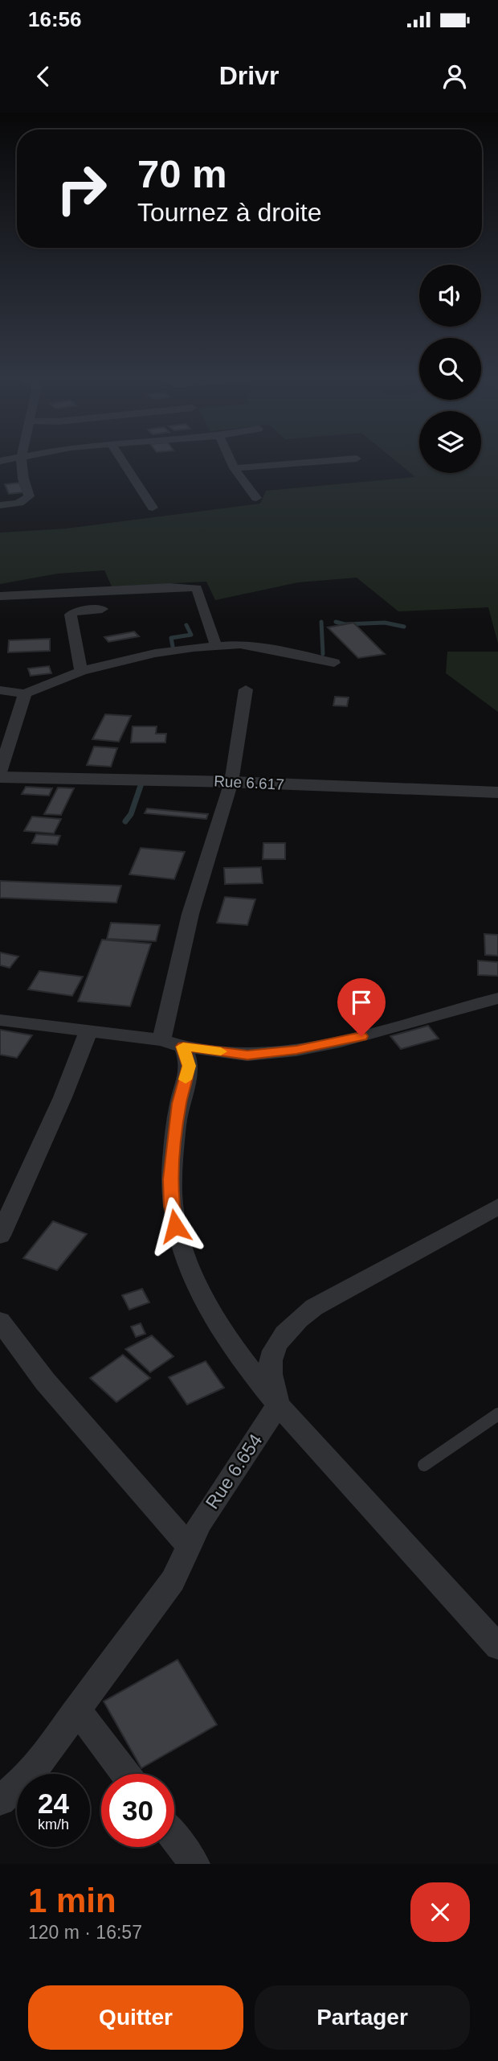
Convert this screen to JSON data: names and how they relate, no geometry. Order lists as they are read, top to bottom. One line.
{"streets":{"street":["Rue 6.617","Rue 6.654"]},"page":{"status":"16:56","header":"Drivr","turn":["70 m","Tournez à droite"],"speed":"24 km/h","limit":"30","heading":["1 min","120 m · 16:57"],"buttons":["Quitter","Partager"]}}
